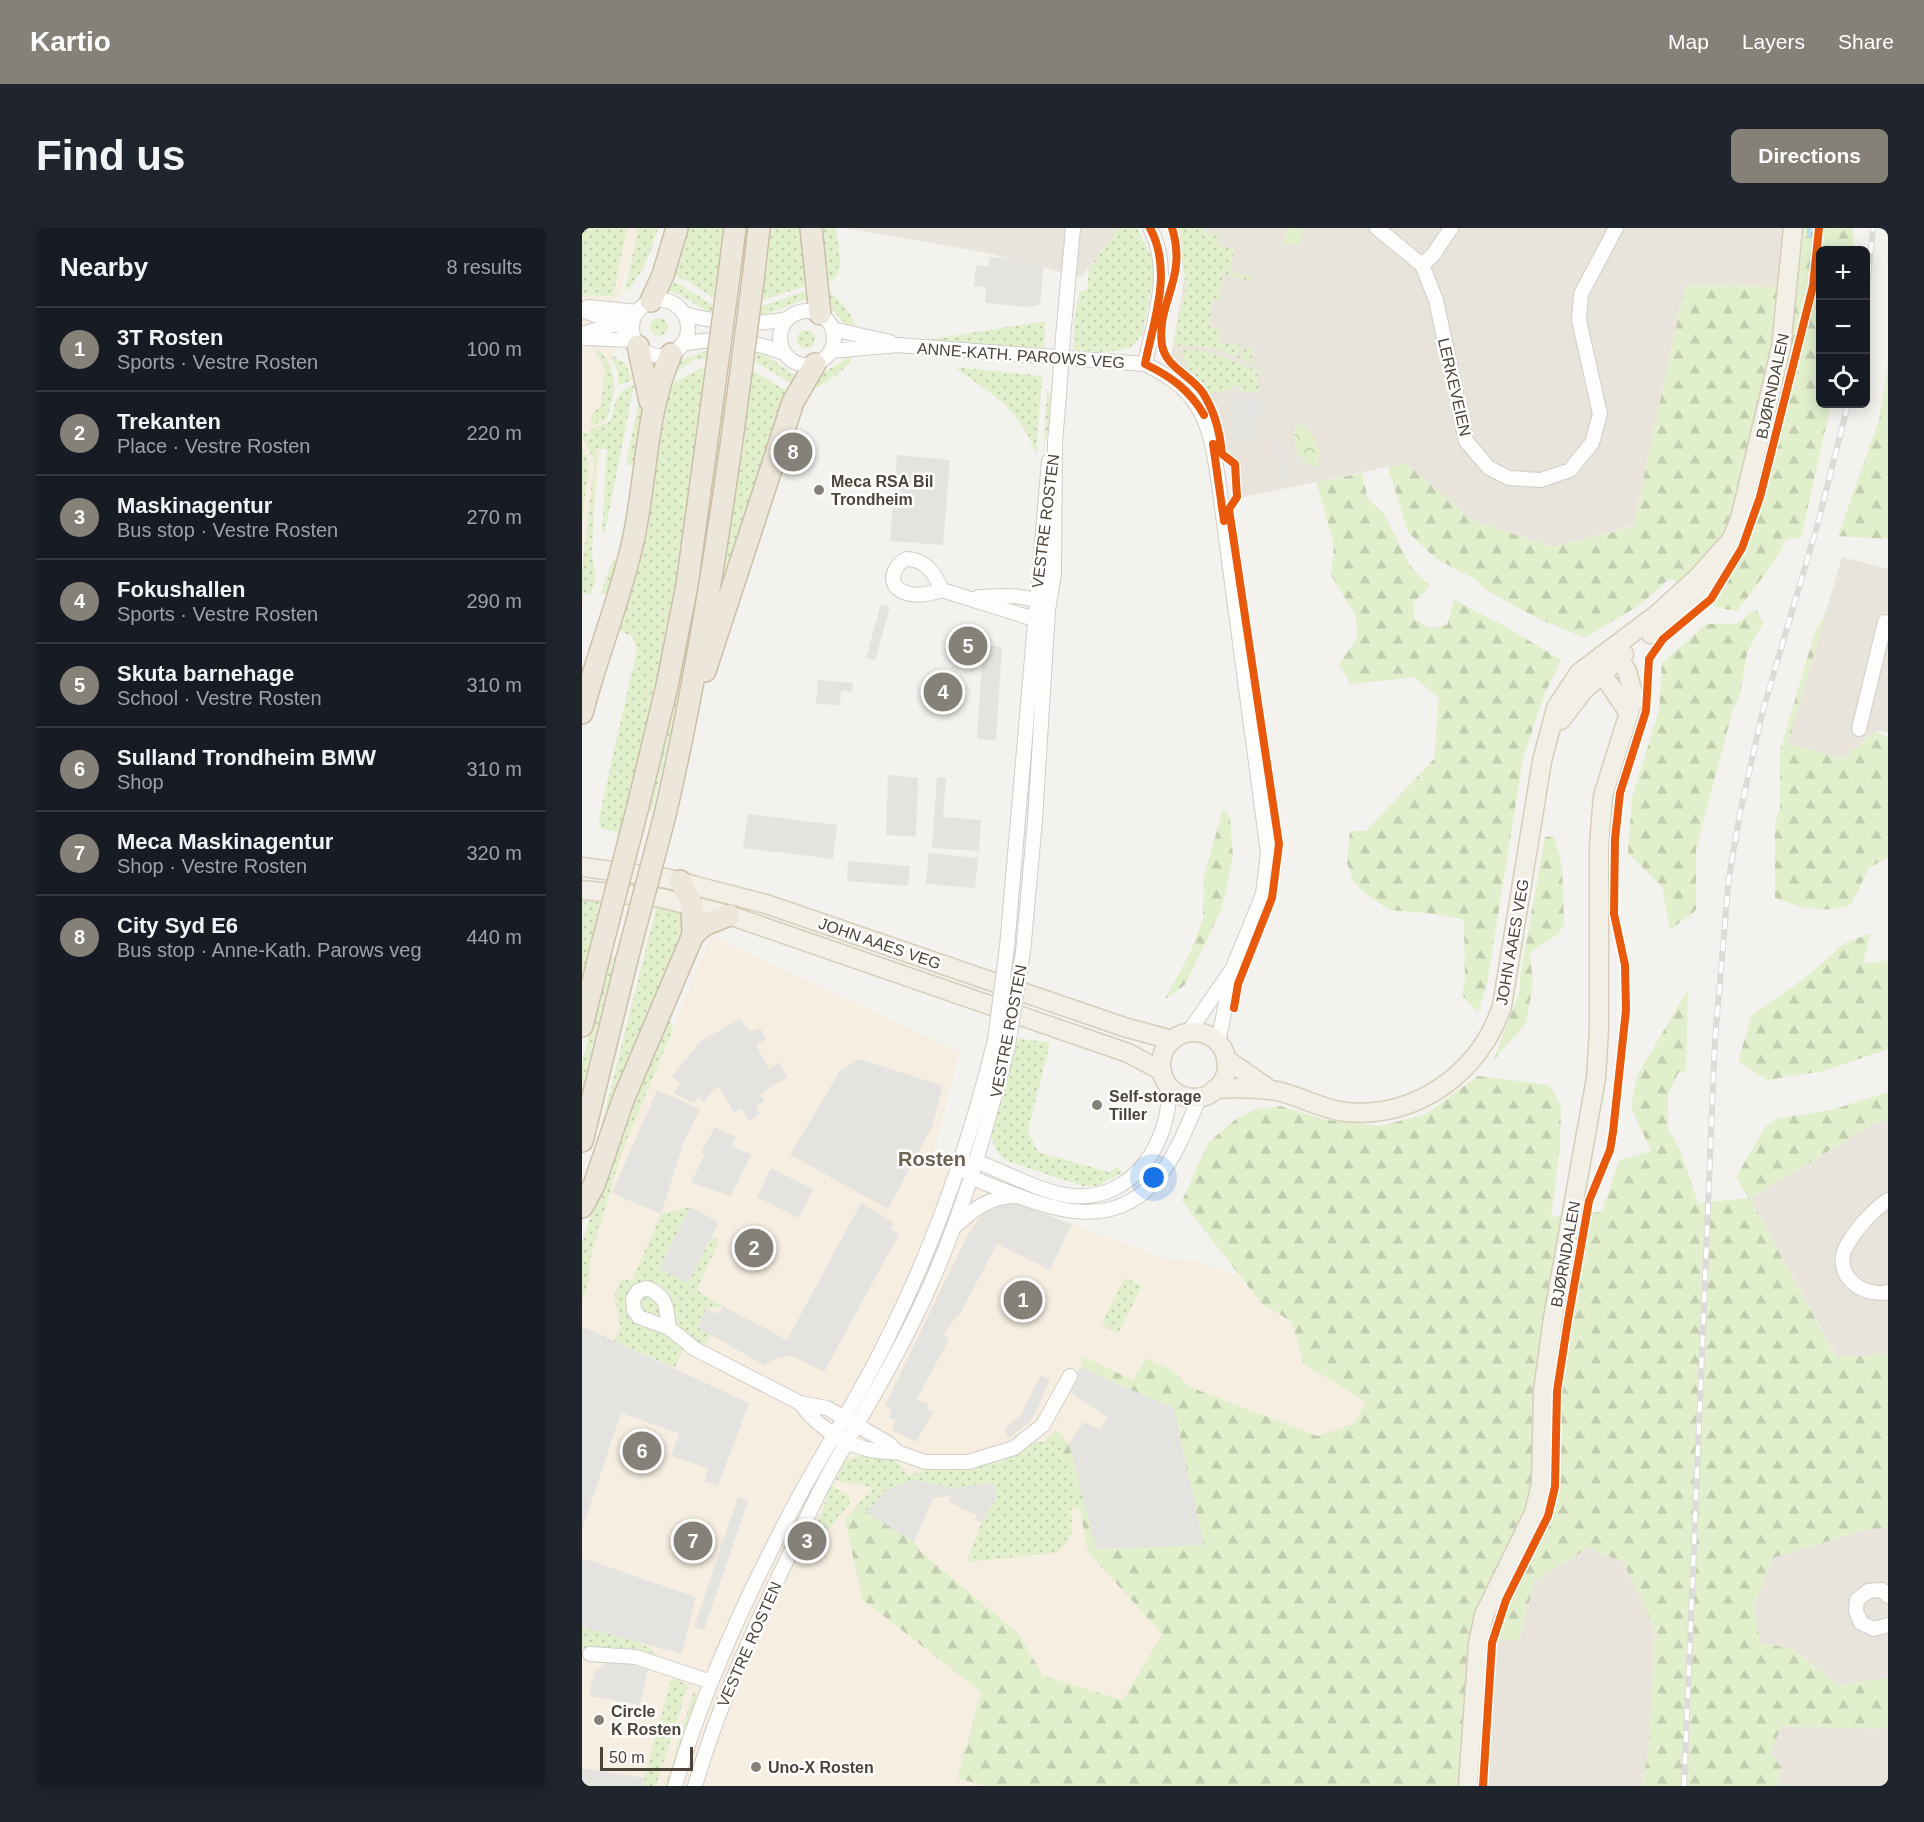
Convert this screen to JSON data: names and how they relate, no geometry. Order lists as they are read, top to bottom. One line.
{"streets":{"main road":["BJØRNDALEN","JOHN AAES VEG"],"street":["ANNE-KATH. PAROWS VEG","LERKEVEIEN","VESTRE ROSTEN"]},"crossings":[["ANNE-KATH. PAROWS VEG","JOHN AAES VEG"],["BJØRNDALEN","JOHN AAES VEG"]],"districts":["Rosten"],"places":["Meca RSA Bil Trondheim","Self-storage Tiller","Circle K Rosten","Uno-X Rosten"],"scale_bar":"50 m","page":{"header":"Kartio","nav":["Map","Layers","Share"],"buttons":"Directions","title":"Find us","heading":["Nearby","8 results"],"map_buttons":["+","−"],"list":[{"mark":"1","name":"3T Rosten","note":"Sports · Vestre Rosten","value":"100 m"},{"mark":"2","name":"Trekanten","note":"Place · Vestre Rosten","value":"220 m"},{"mark":"3","name":"Maskinagentur","note":"Bus stop · Vestre Rosten","value":"270 m"},{"mark":"4","name":"Fokushallen","note":"Sports · Vestre Rosten","value":"290 m"},{"mark":"5","name":"Skuta barnehage","note":"School · Vestre Rosten","value":"310 m"},{"mark":"6","name":"Sulland Trondheim BMW","note":"Shop","value":"310 m"},{"mark":"7","name":"Meca Maskinagentur","note":"Shop · Vestre Rosten","value":"320 m"},{"mark":"8","name":"City Syd E6","note":"Bus stop · Anne-Kath. Parows veg","value":"440 m"}],"pins":["8","5","4","2","1","6","3","7"],"scale":"50 m"}}
